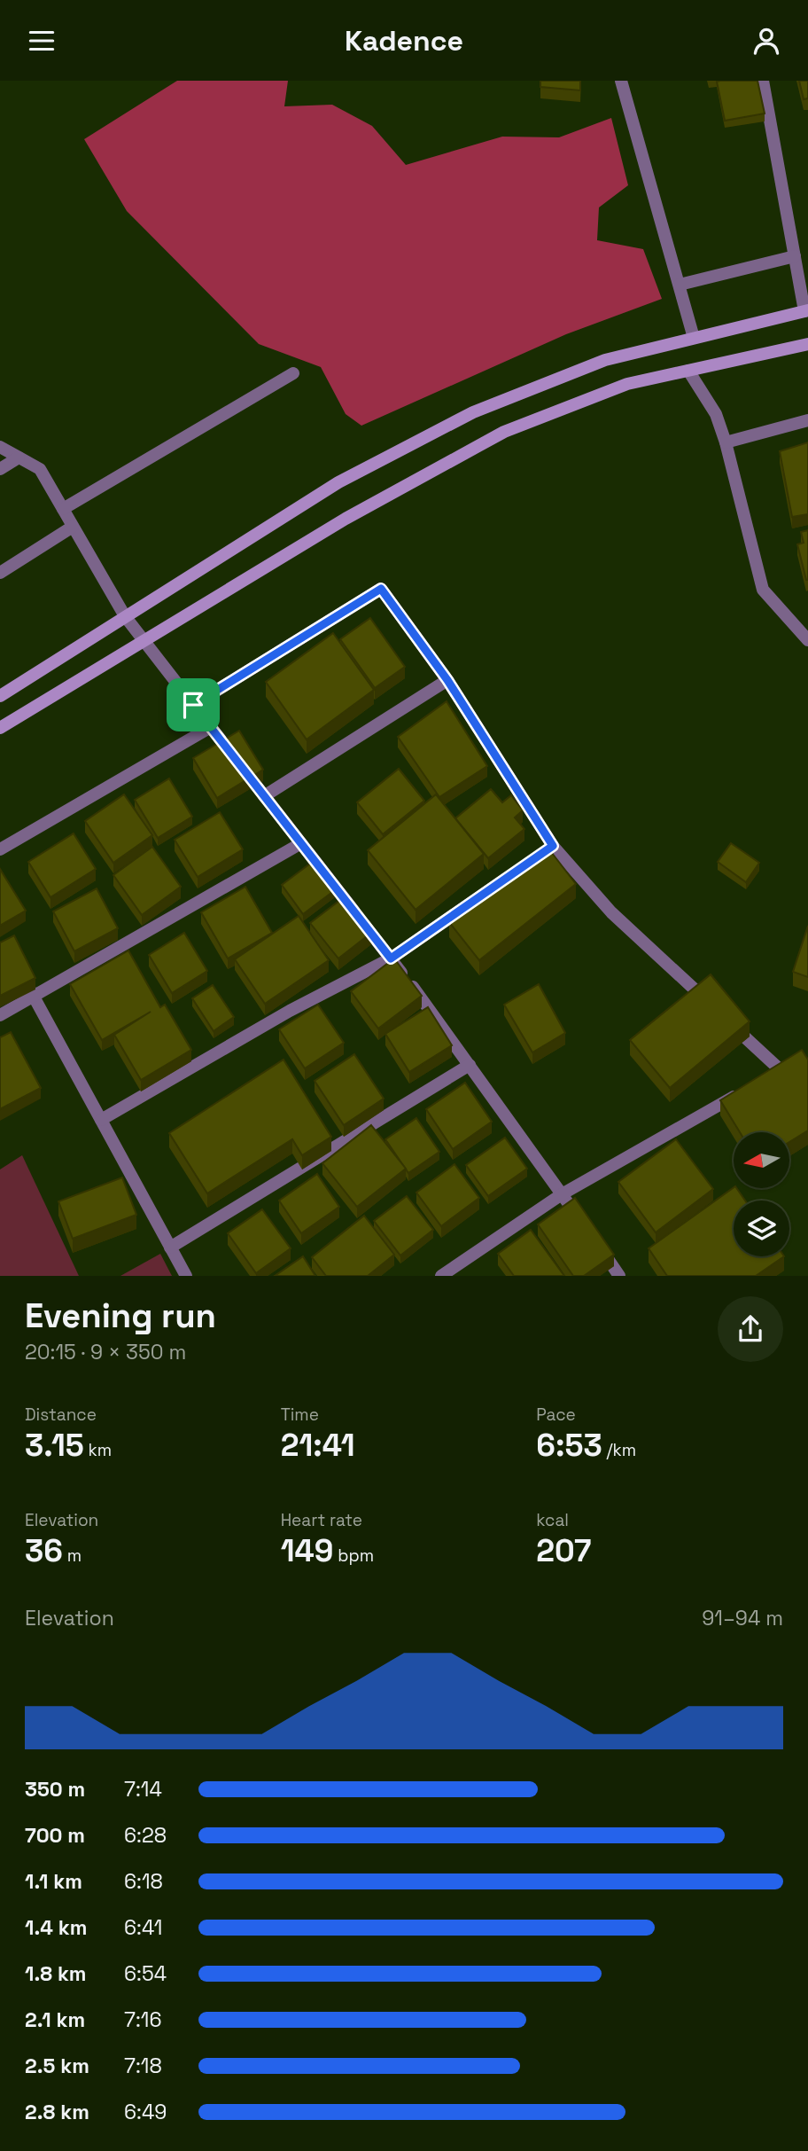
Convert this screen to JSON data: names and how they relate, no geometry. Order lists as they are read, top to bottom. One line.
{"north":"left","page":{"header":"Kadence","heading":["Evening run","20:15 · 9 × 350 m"],"stats":[["Distance","3.15 km"],["Time","21:41"],["Pace","6:53 /km"],["Elevation","36 m"],["Heart rate","149 bpm"],["kcal","207"]],"chart":["Elevation","91–94 m"],"list":[{"name":"350 m","note":"7:14"},{"name":"700 m","note":"6:28"},{"name":"1.1 km","note":"6:18"},{"name":"1.4 km","note":"6:41"},{"name":"1.8 km","note":"6:54"},{"name":"2.1 km","note":"7:16"},{"name":"2.5 km","note":"7:18"},{"name":"2.8 km","note":"6:49"}]}}
